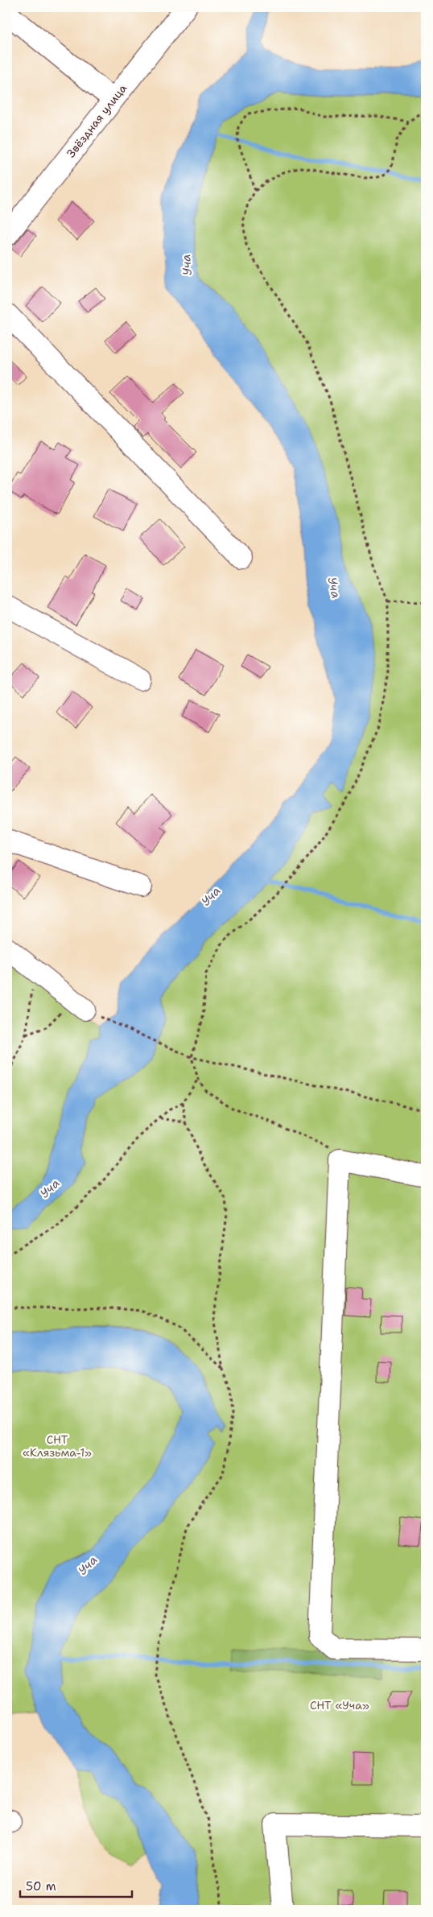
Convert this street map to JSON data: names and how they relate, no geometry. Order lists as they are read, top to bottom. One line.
{"streets":{"street":["Звёздная улица"]},"water":["Уча"],"parks":["СНТ «Клязьма-1»","СНТ «Уча»"],"scale_bar":"50 m"}
